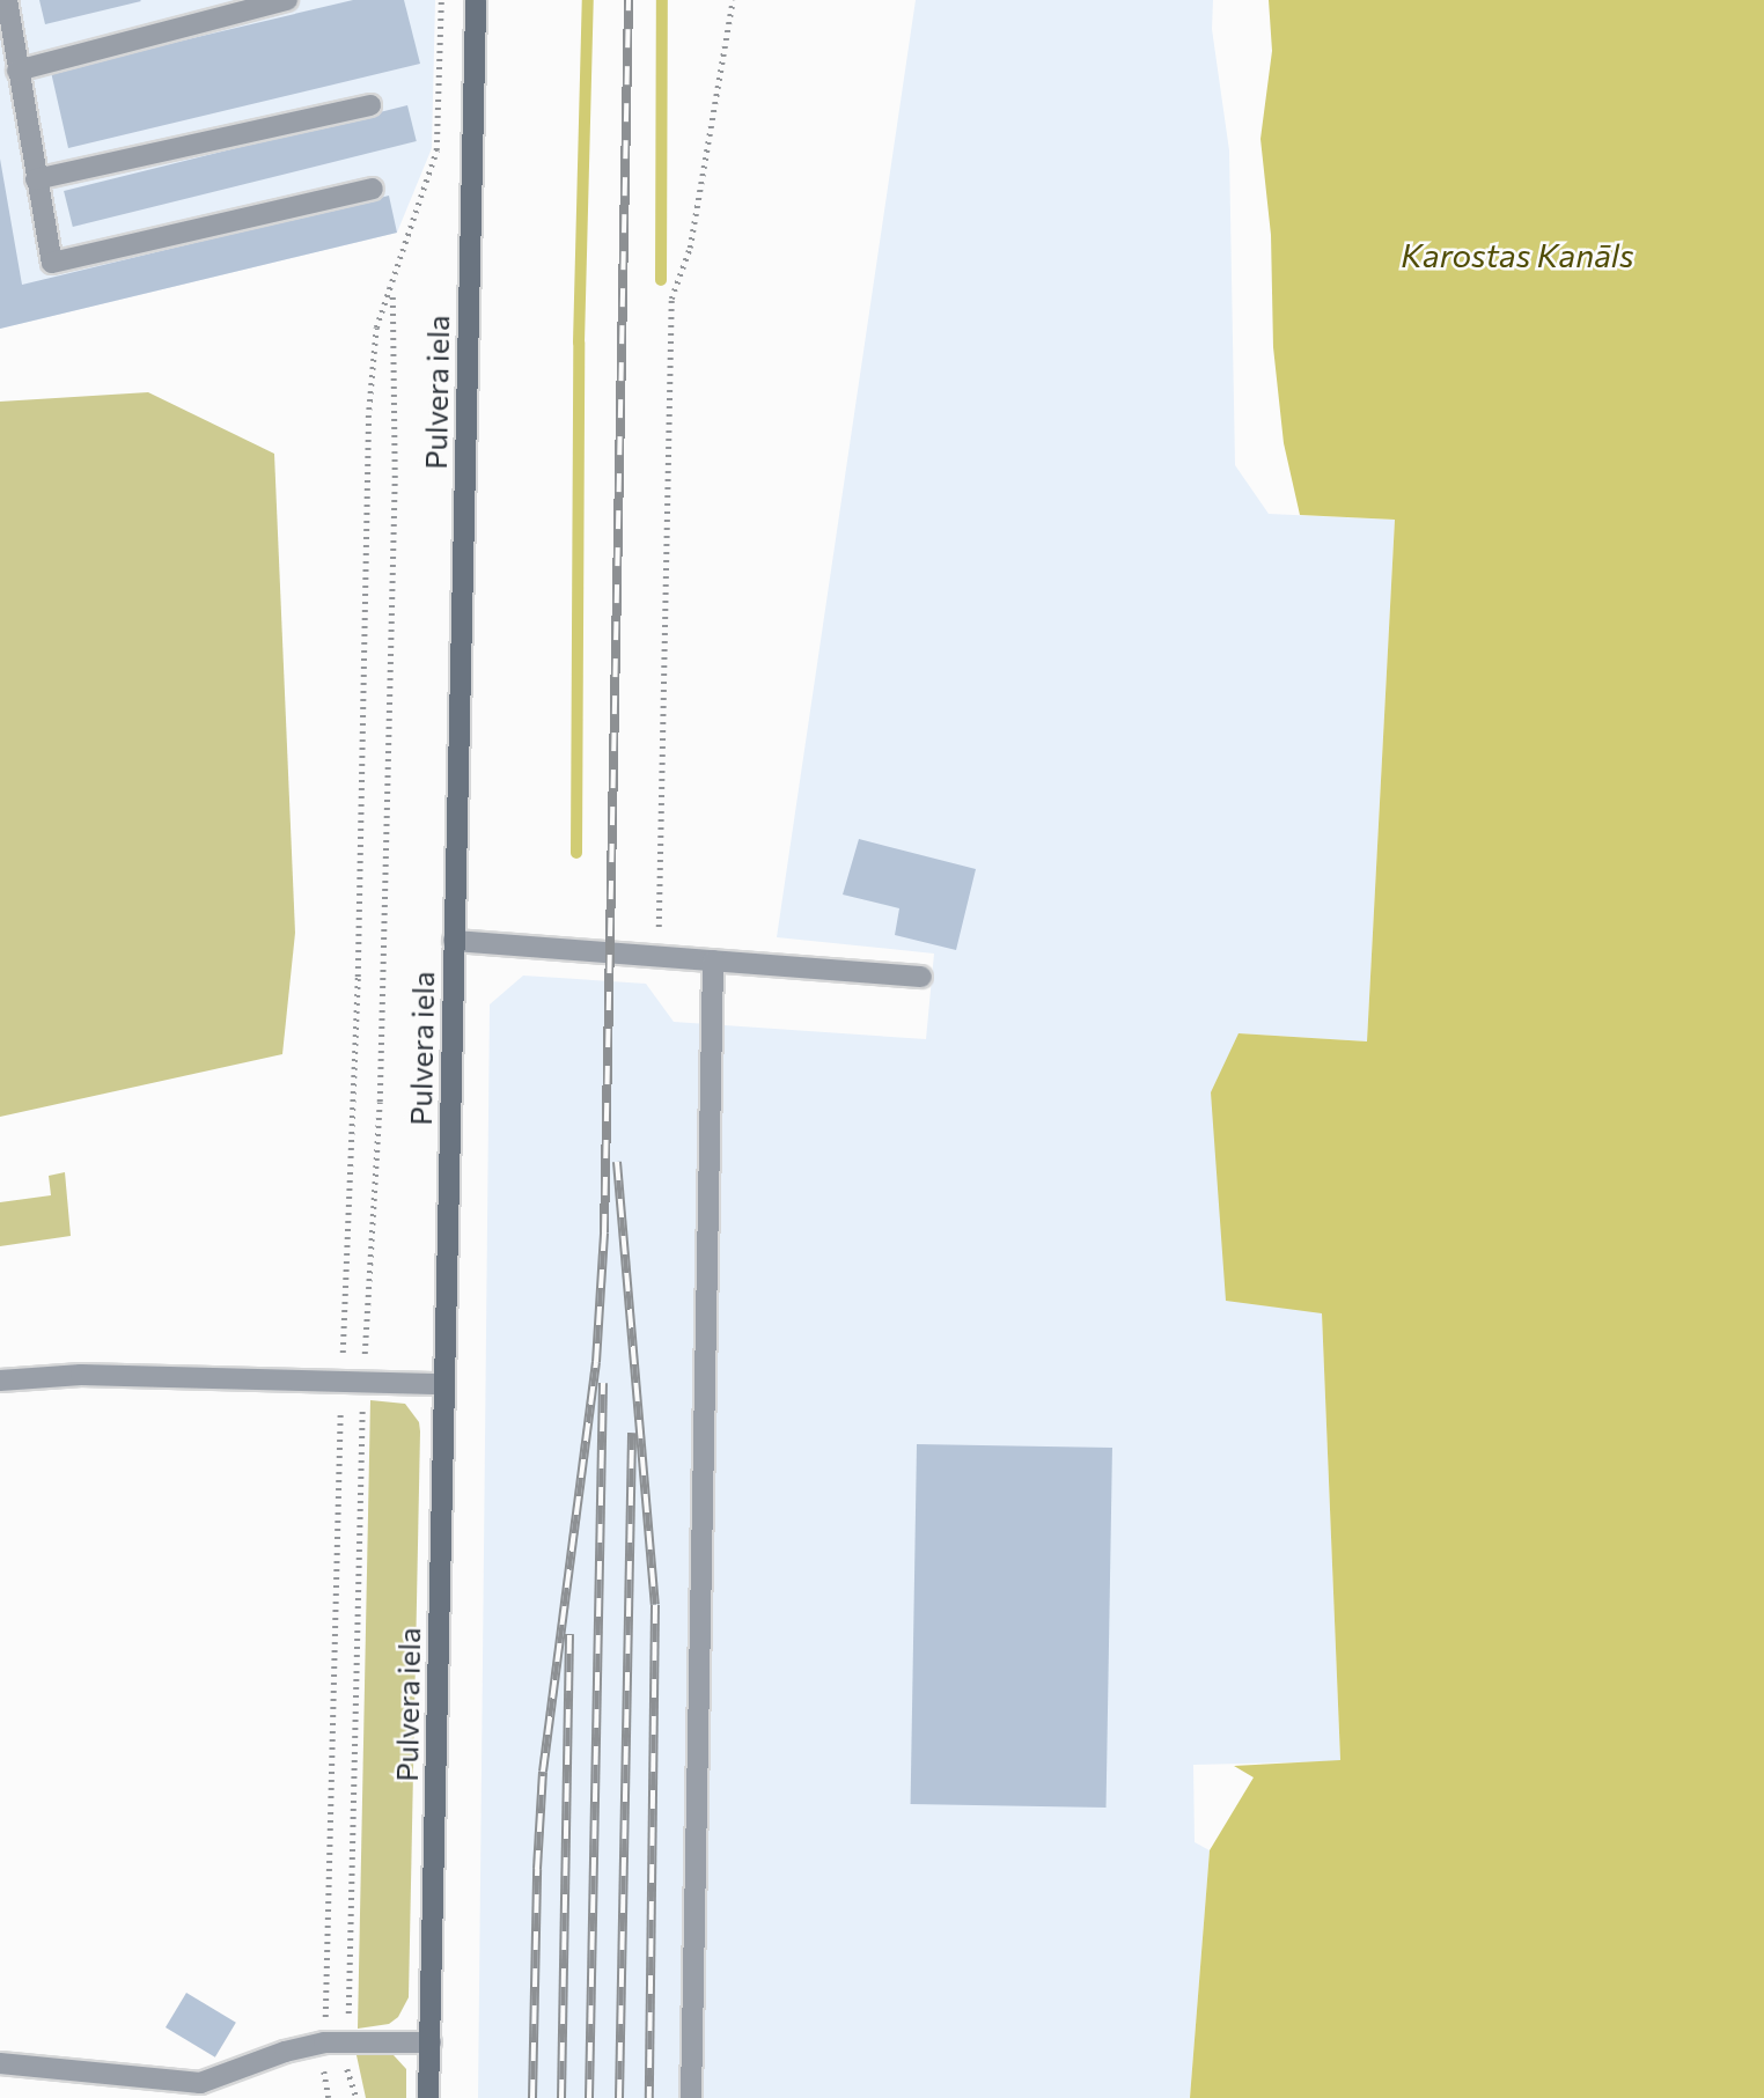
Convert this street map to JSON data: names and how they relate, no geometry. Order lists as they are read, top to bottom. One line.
{"streets":{"main road":["Pulvera iela"]},"water":["Karostas Kanāls"]}
